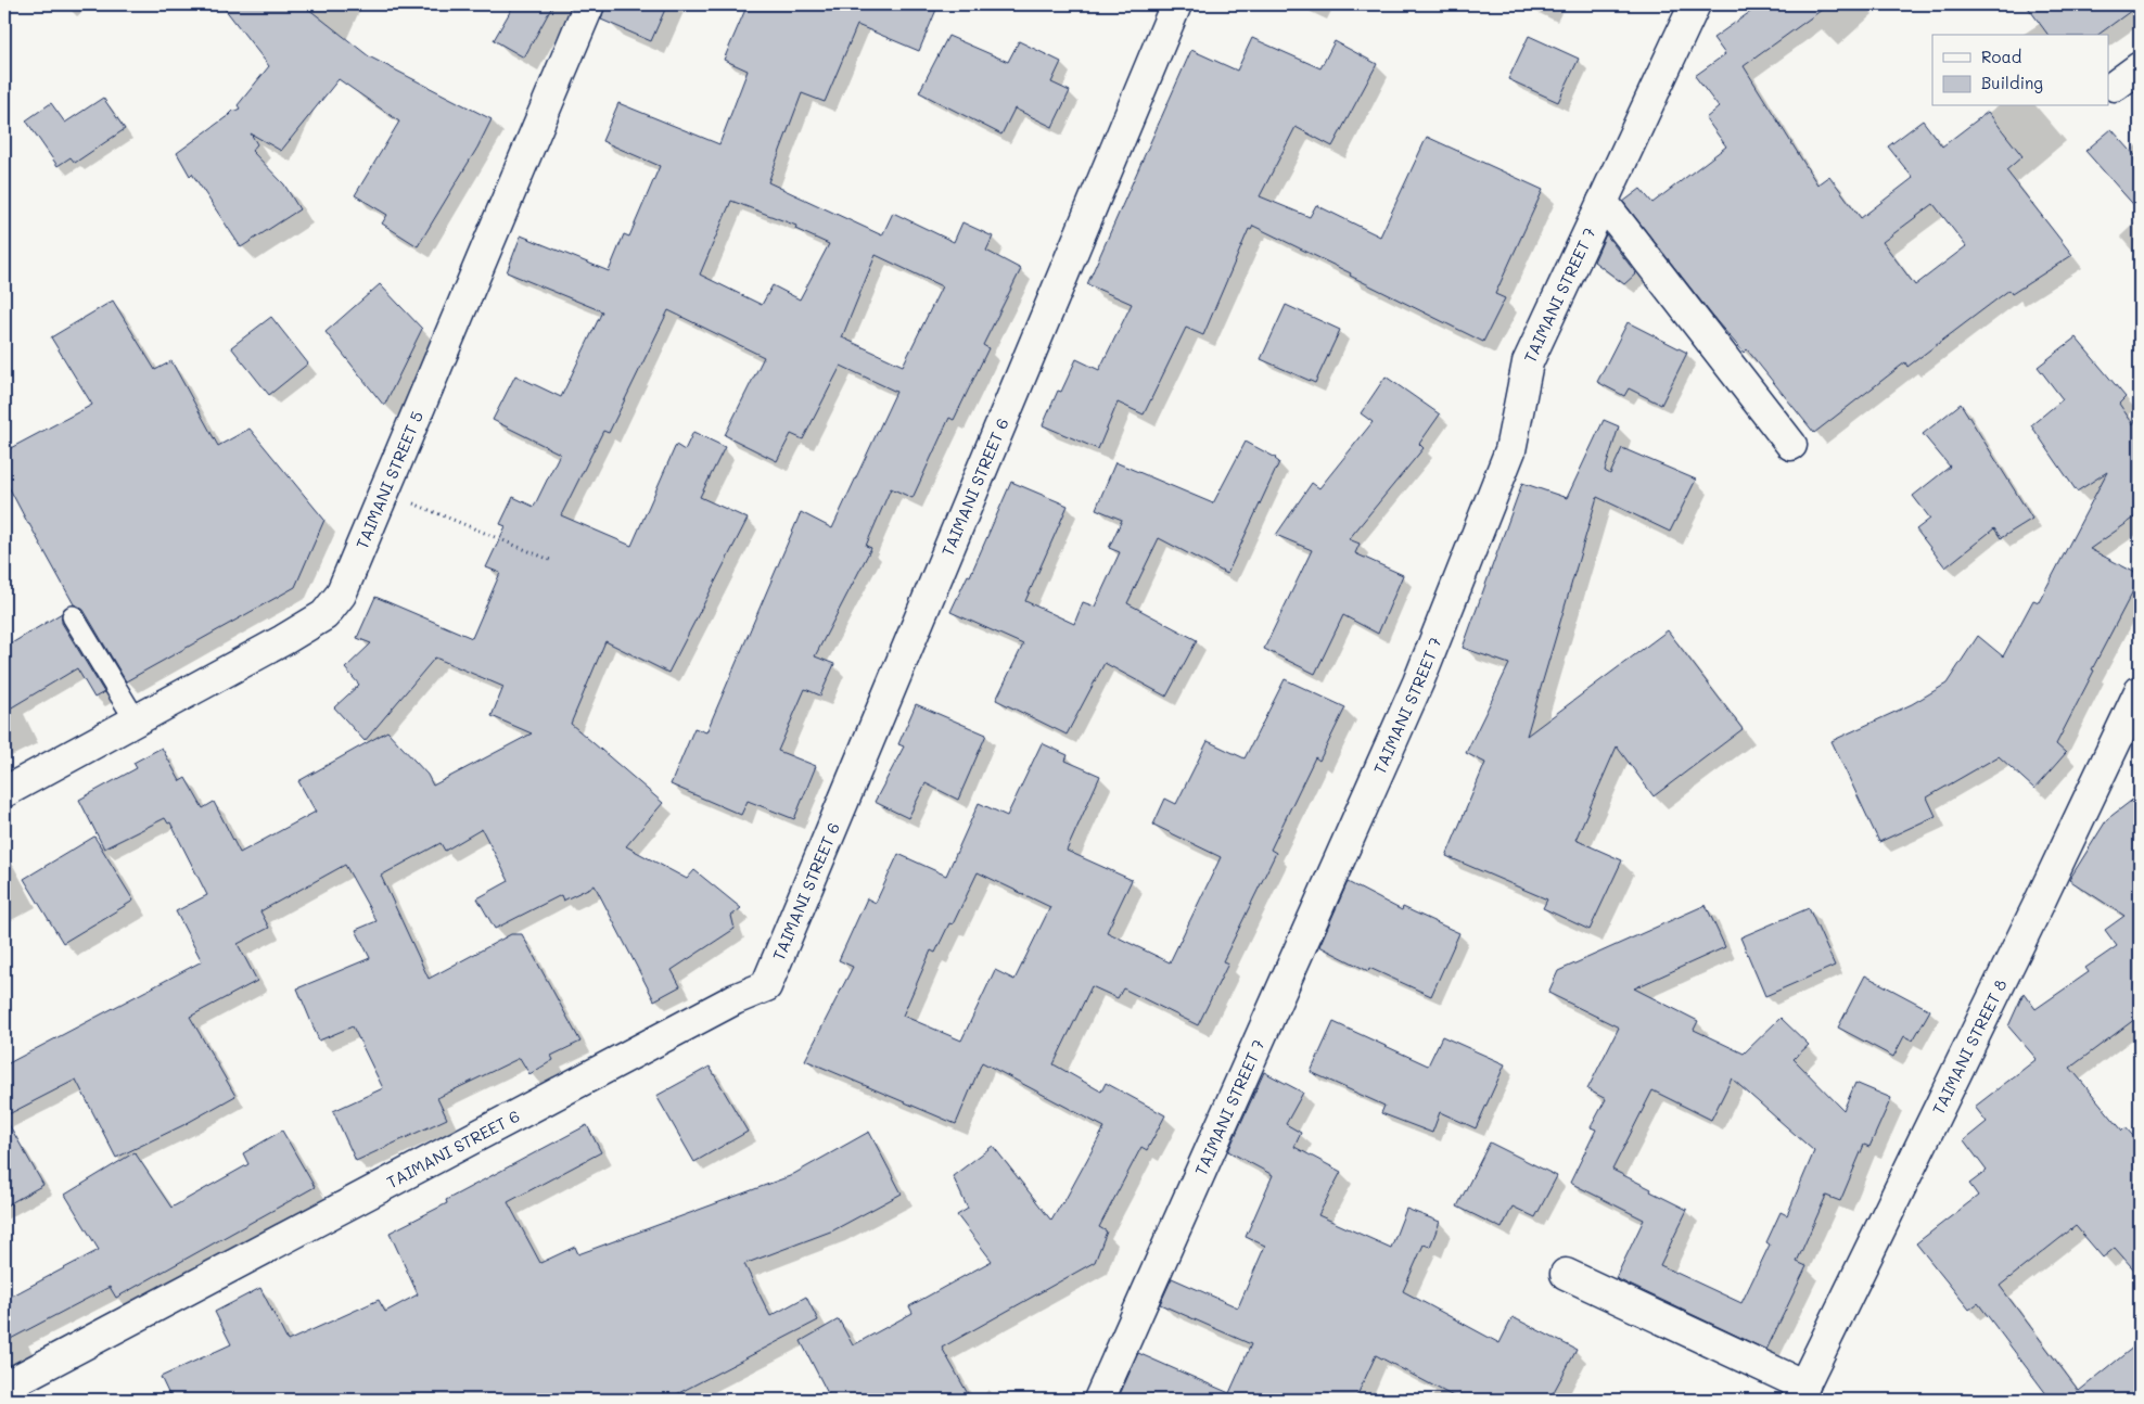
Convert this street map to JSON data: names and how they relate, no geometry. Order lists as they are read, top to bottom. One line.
{"streets":{"street":["TAIMANI STREET 7","TAIMANI STREET 5","TAIMANI STREET 6","TAIMANI STREET 8"]},"legend":["Road","Building"]}
